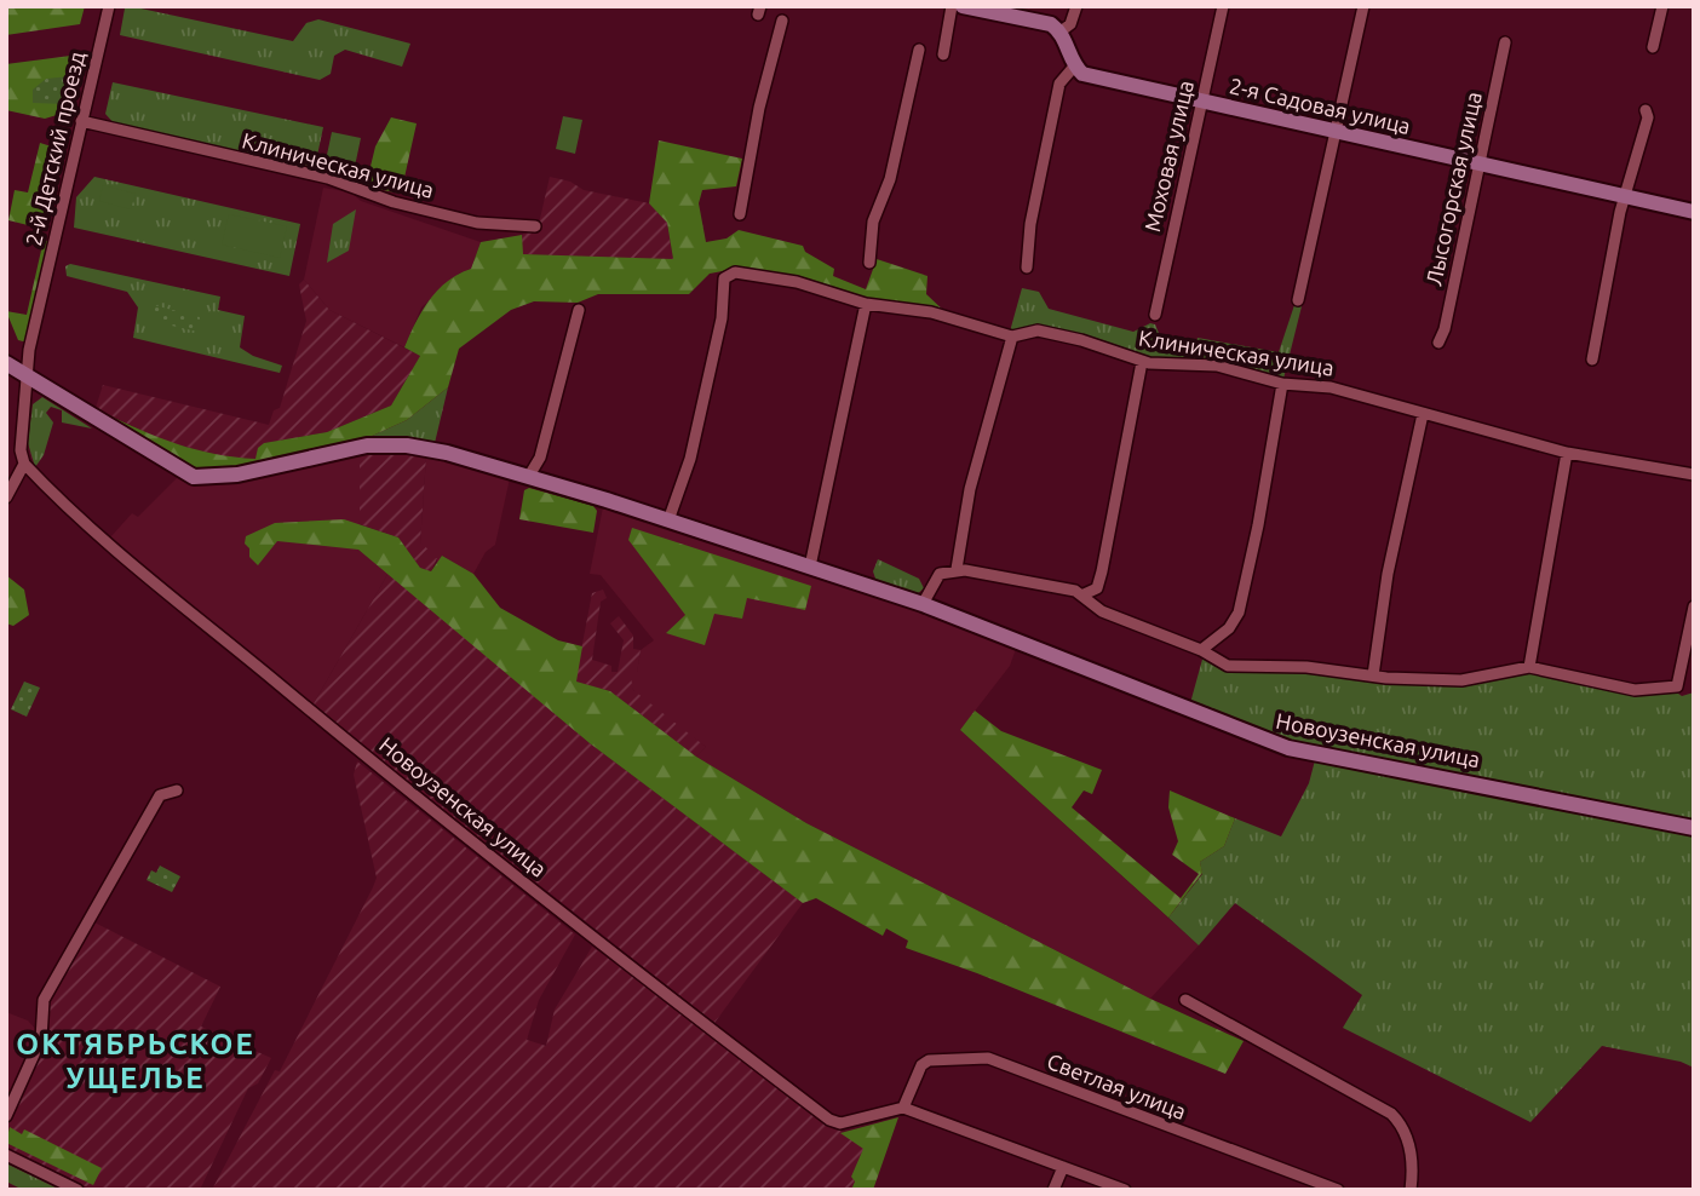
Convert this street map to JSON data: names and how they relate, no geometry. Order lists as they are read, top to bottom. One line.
{"streets":{"main road":["2-я Садовая улица","Новоузенская улица"],"street":["2-й Детский проезд","Моховая улица","Клиническая улица","Лысогорская улица","Светлая улица"]},"crossings":[["2-я Садовая улица","Моховая улица"],["2-я Садовая улица","Лысогорская улица"],["2-й Детский проезд","Клиническая улица"],["2-й Детский проезд","Новоузенская улица"],["Клиническая улица","Новоузенская улица"],["Новоузенская улица","Светлая улица"]],"districts":["ОКТЯБРЬСКОЕ УЩЕЛЬЕ"]}
